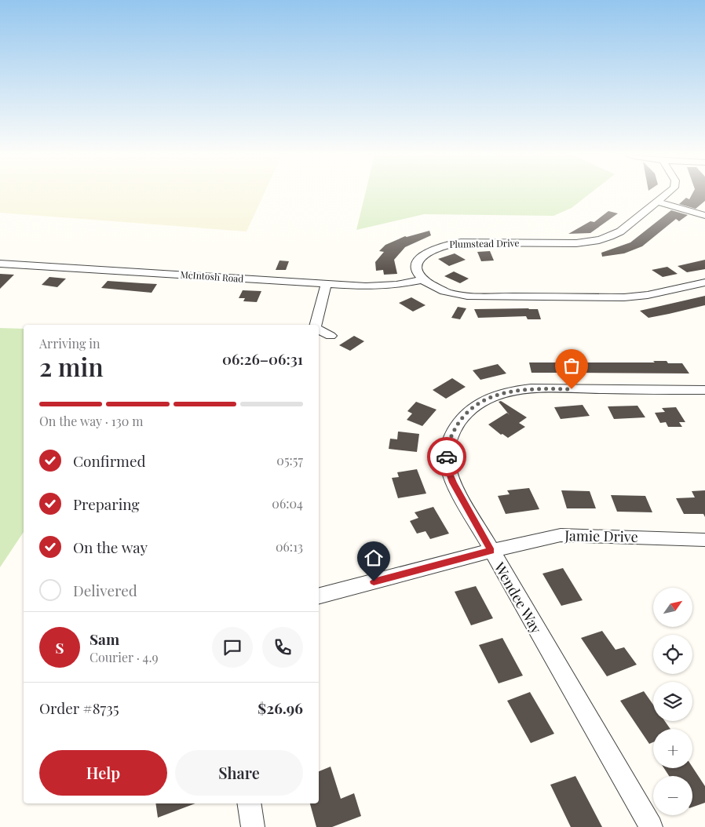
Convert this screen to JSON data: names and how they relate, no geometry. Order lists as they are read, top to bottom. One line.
{"streets":{"street":["Plumstead Drive","McIntosh Road","Jamie Drive","Wendee Way"]},"crossings":[["Plumstead Drive","McIntosh Road"],["Jamie Drive","Wendee Way"]],"north":"top right","page":{"heading":["2 min","Arriving in","06:26–06:31"],"panel":["Sam","Courier · 4.9","Order #8735","$26.96"],"bar":"On the way · 130 m","list":[["Confirmed","05:57"],["Preparing","06:04"],["On the way","06:13"],"Delivered"],"map_buttons":["+","−"],"round":"S","buttons":["Help","Share"]}}
